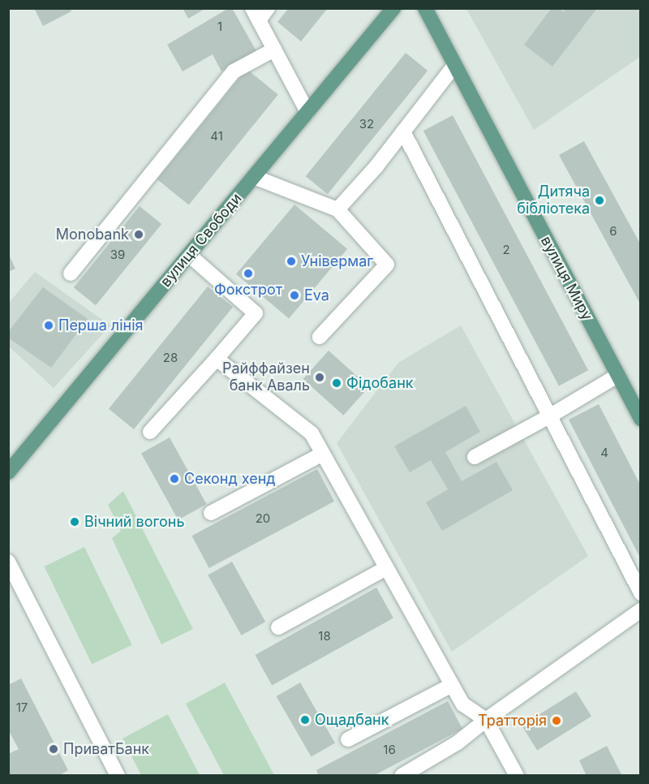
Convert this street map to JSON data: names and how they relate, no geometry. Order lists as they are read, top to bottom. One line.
{"streets":{"main road":["вулиця Свободи","вулиця Миру"]},"places":["Дитяча бібліотека","Monobank","Універмаг","Фокстрот","Eva","Перша лінія","Райффайзен банк Аваль","Фідобанк","Секонд хенд","Вічний вогонь","Ощадбанк","Тратторія","ПриватБанк"],"house_numbers":["1","32","41","6","2","39","28","4","20","18","17","16"]}
